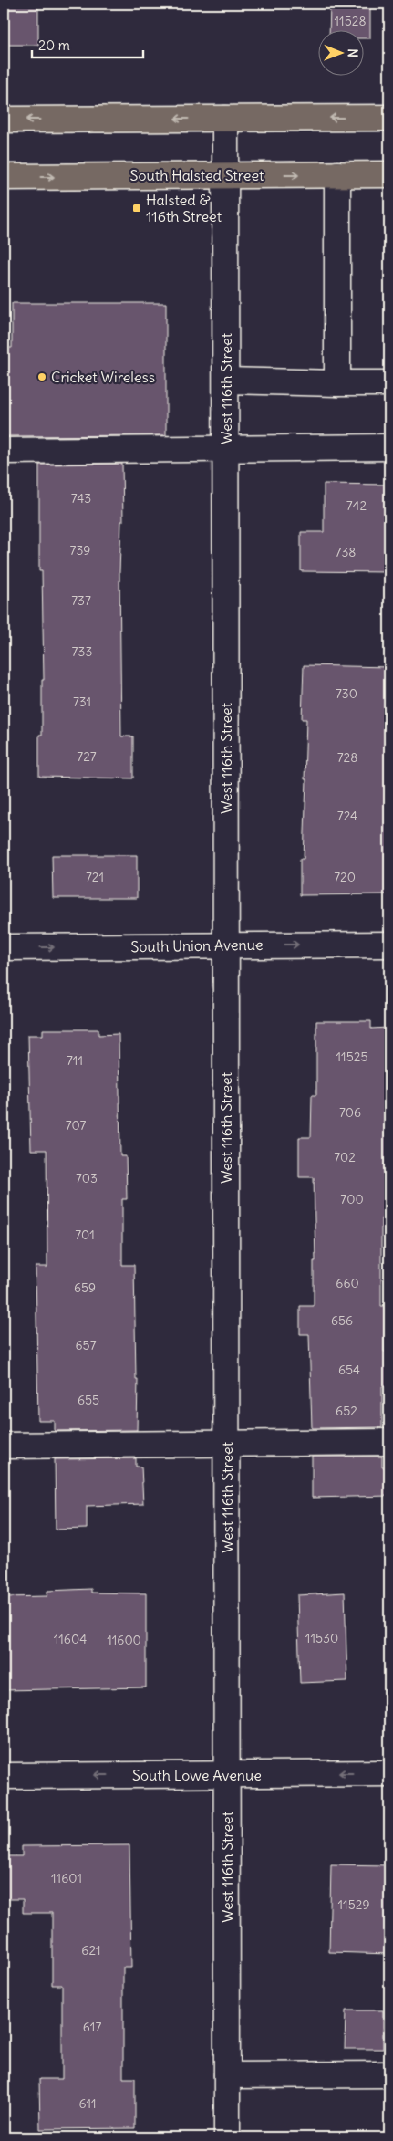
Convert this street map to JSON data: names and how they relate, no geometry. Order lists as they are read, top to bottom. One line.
{"streets":{"main road":["South Halsted Street"],"street":["West 116th Street","South Union Avenue","South Lowe Avenue"]},"crossings":[["South Halsted Street","West 116th Street"],["West 116th Street","South Union Avenue"],["West 116th Street","South Lowe Avenue"]],"one_way":["South Union Avenue","South Lowe Avenue"],"places":{"transit":["Halsted & 116th Street"],"other":["Cricket Wireless"]},"house_numbers":["11528","743","742","739","738","737","733","730","731","727","728","724","721","720","11525","711","706","707","702","703","700","701","660","659","656","657","654","655","652","11530","11604","11600","11601","11529","621","617","611"],"scale_bar":"20 m","north":"right"}
